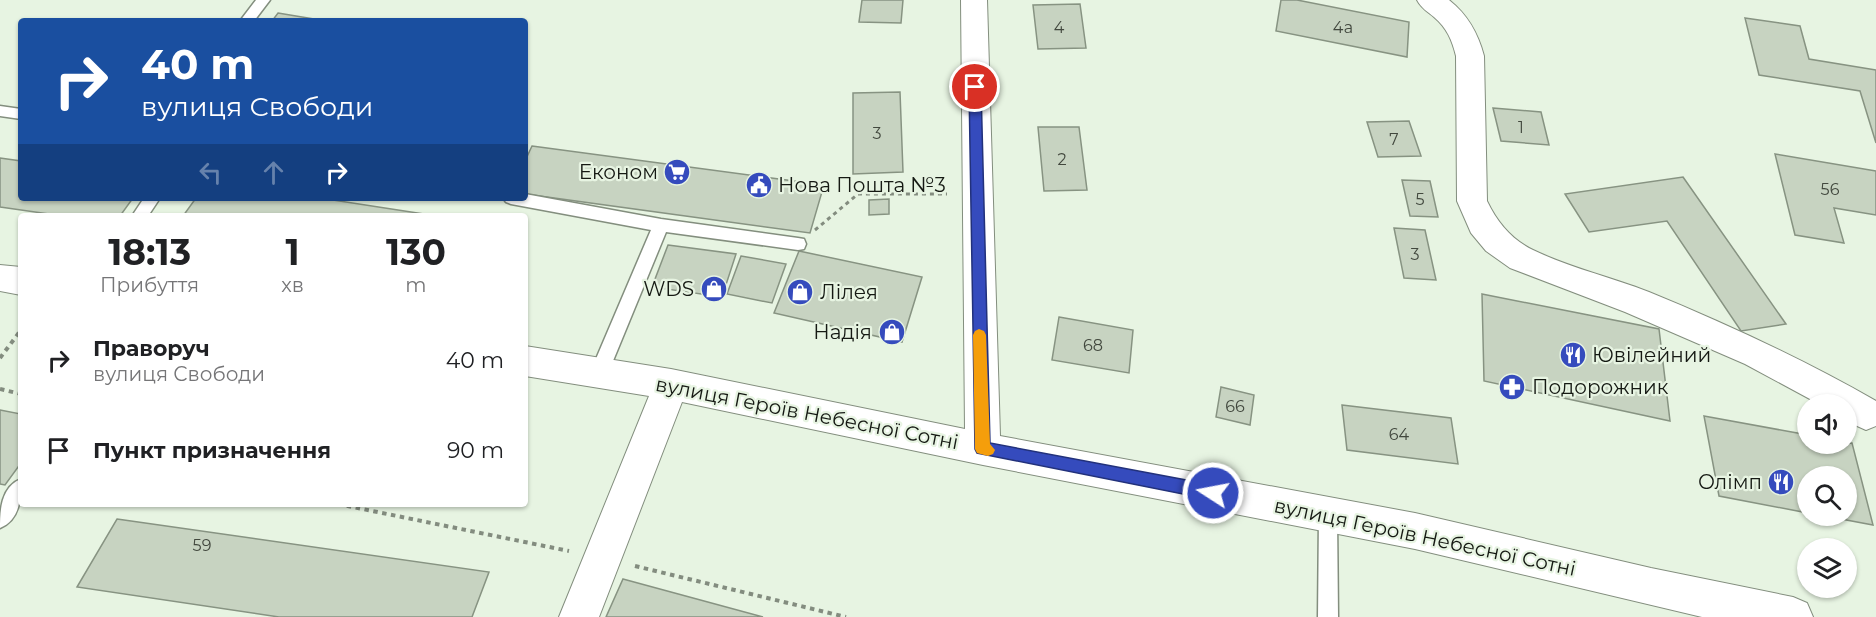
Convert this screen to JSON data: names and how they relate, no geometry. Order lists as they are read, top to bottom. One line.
{"streets":{"street":["вулиця Героїв Небесної Сотні"]},"places":{"supermarket":["Економ"],"public building":["Нова Пошта №3"],"shop":["WDS","Лілея","Надія"],"restaurant":["Ювілейний","Олімп"],"pharmacy":["Подорожник"]},"house_numbers":["4","4а","1","3","7","2","56","5","3","68","66","64","59"],"page":{"turn":["40 m","вулиця Свободи"],"eta":["18:13","Прибуття","1","хв","130","m"],"list":[{"name":"Праворуч","note":"вулиця Свободи","value":"40 m"},{"name":"Пункт призначення","value":"90 m"}]}}
